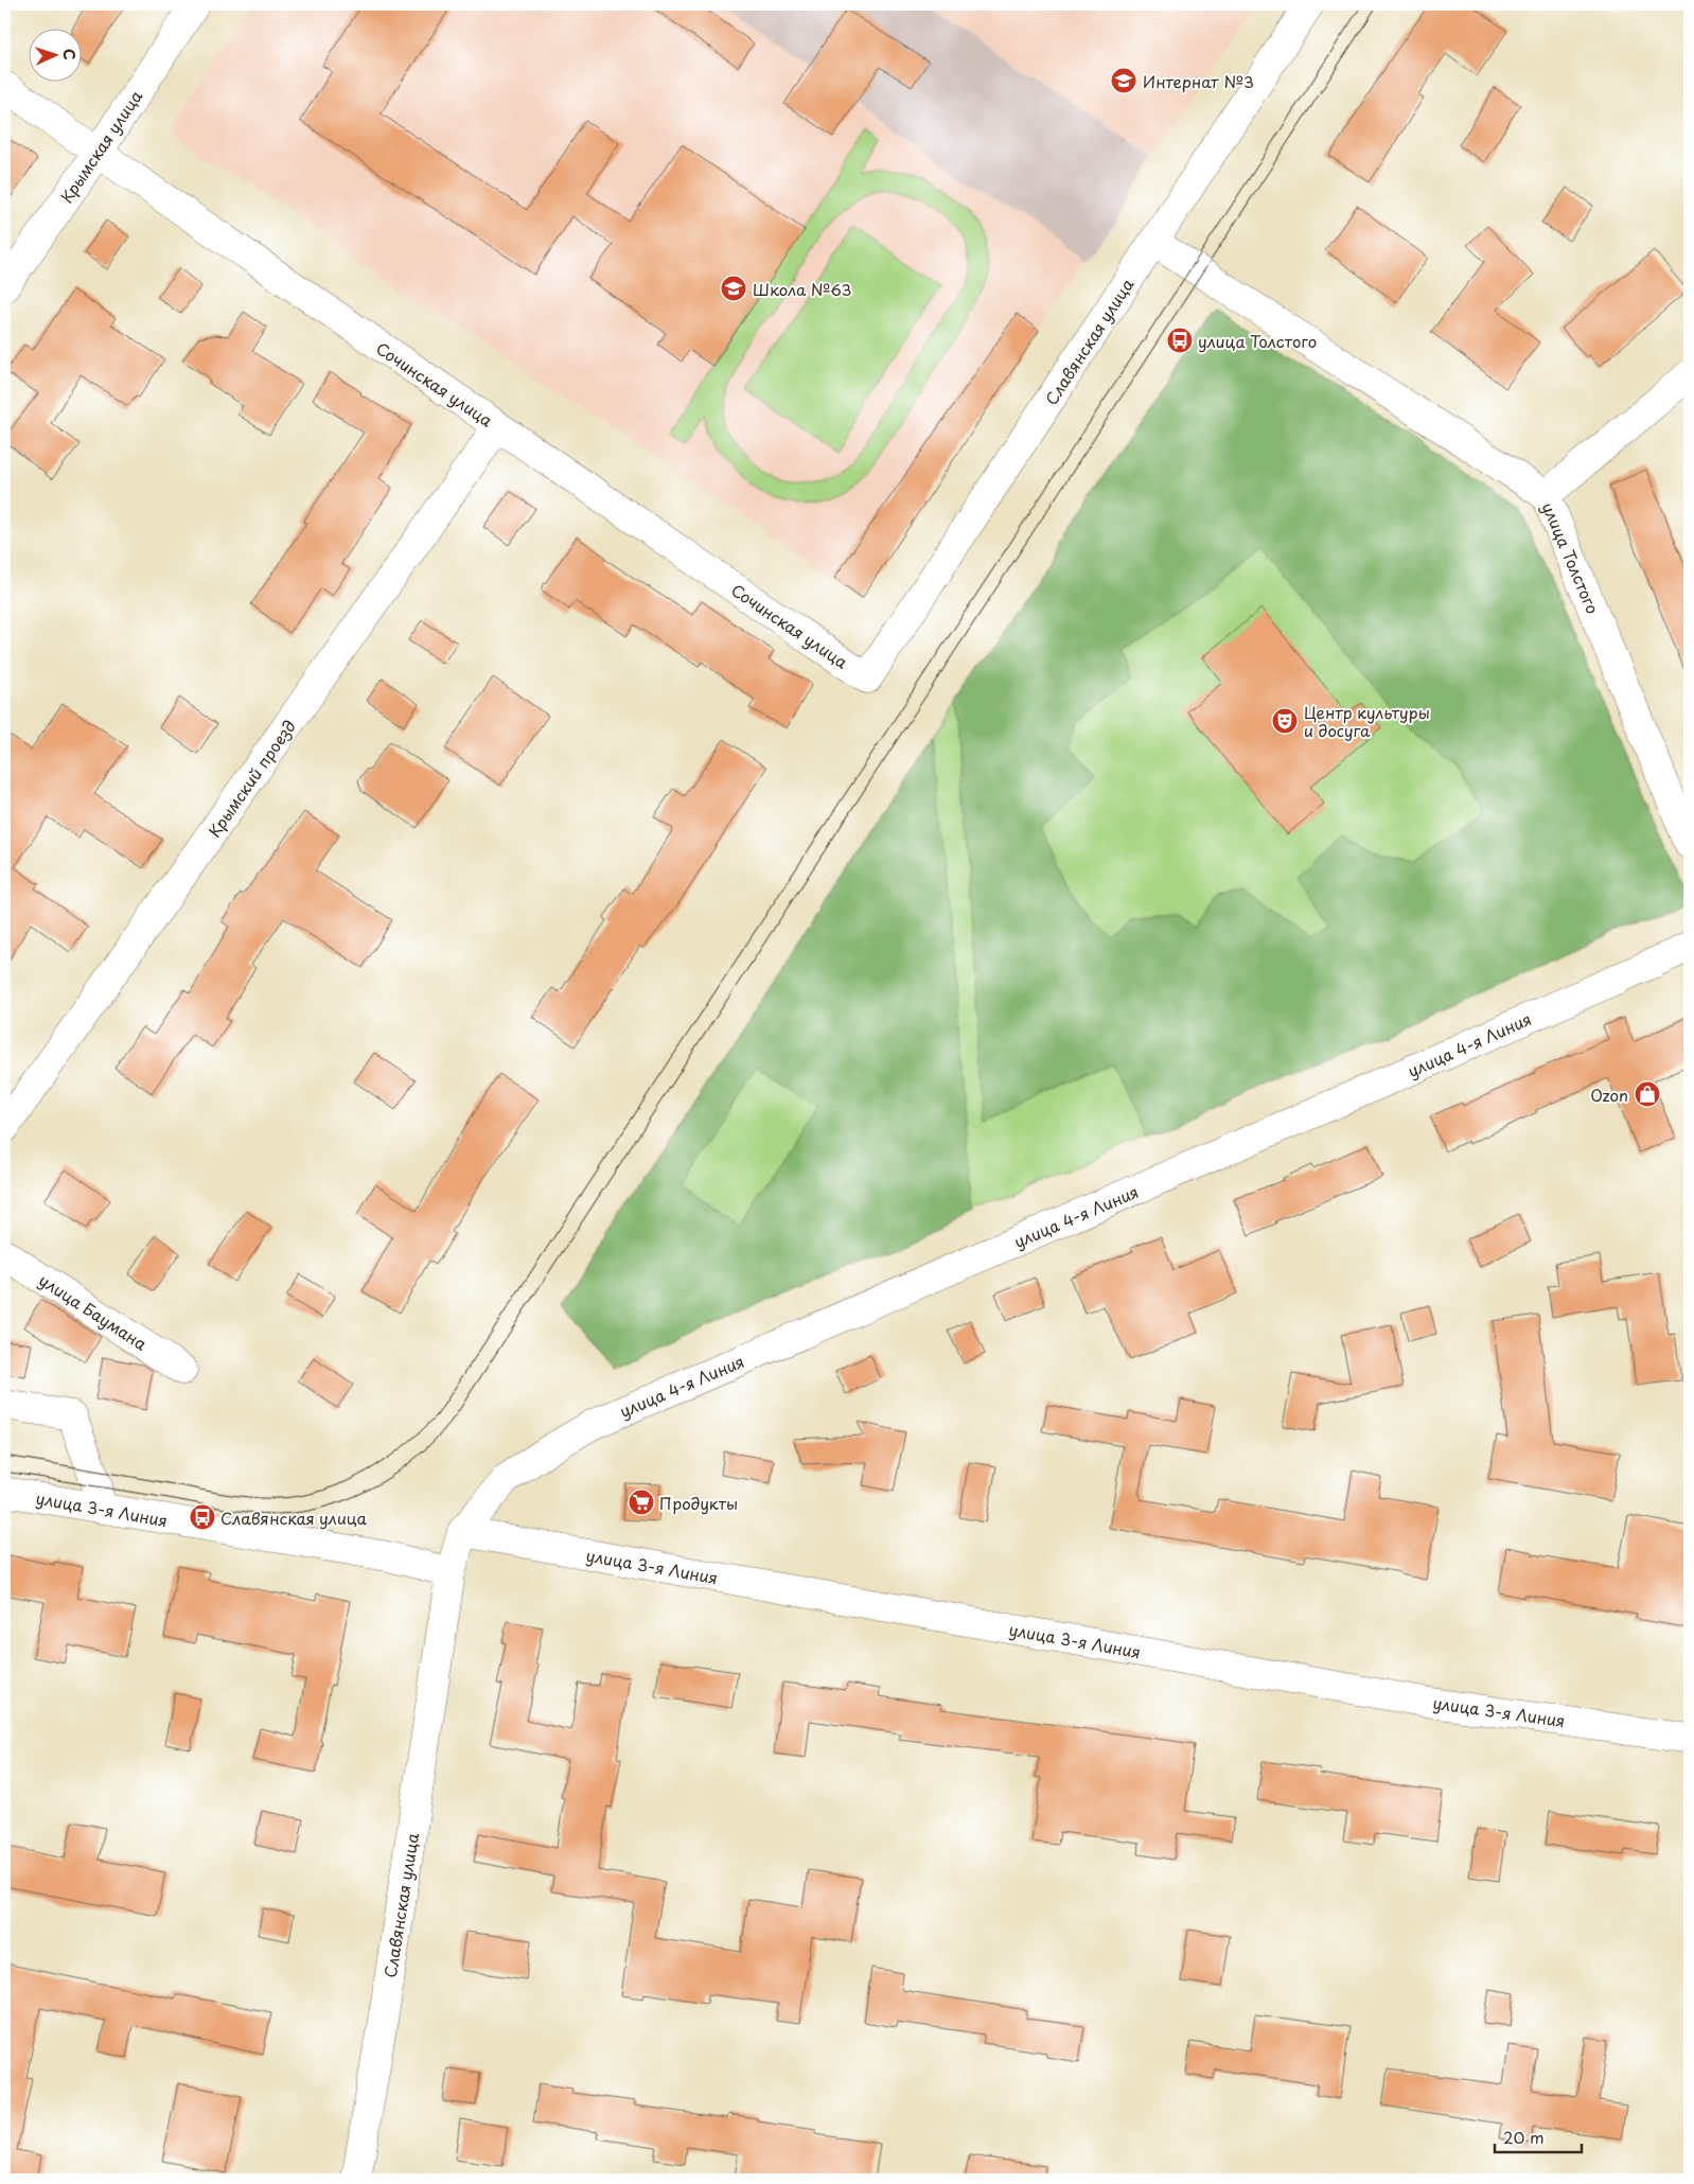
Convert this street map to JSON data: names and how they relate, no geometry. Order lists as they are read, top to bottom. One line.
{"streets":{"street":["Крымская улица","Славянская улица","Сочинская улица","улица Толстого","Крымский проезд","улица 4-я Линия","улица Баумана","улица 3-я Линия"]},"crossings":[["Крымская улица","Сочинская улица"],["Славянская улица","Сочинская улица"],["Славянская улица","улица Толстого"],["Славянская улица","улица 4-я Линия"],["Славянская улица","улица 3-я Линия"],["Сочинская улица","Крымский проезд"],["улица 4-я Линия","улица 3-я Линия"]],"places":{"school or university":["Интернат №3","Школа №63"],"bus stop":["улица Толстого","Славянская улица"],"theatre":["Центр культуры и досуга"],"shop":["Ozon"],"supermarket":["Продукты"]},"scale_bar":"20 m","north":"right"}
